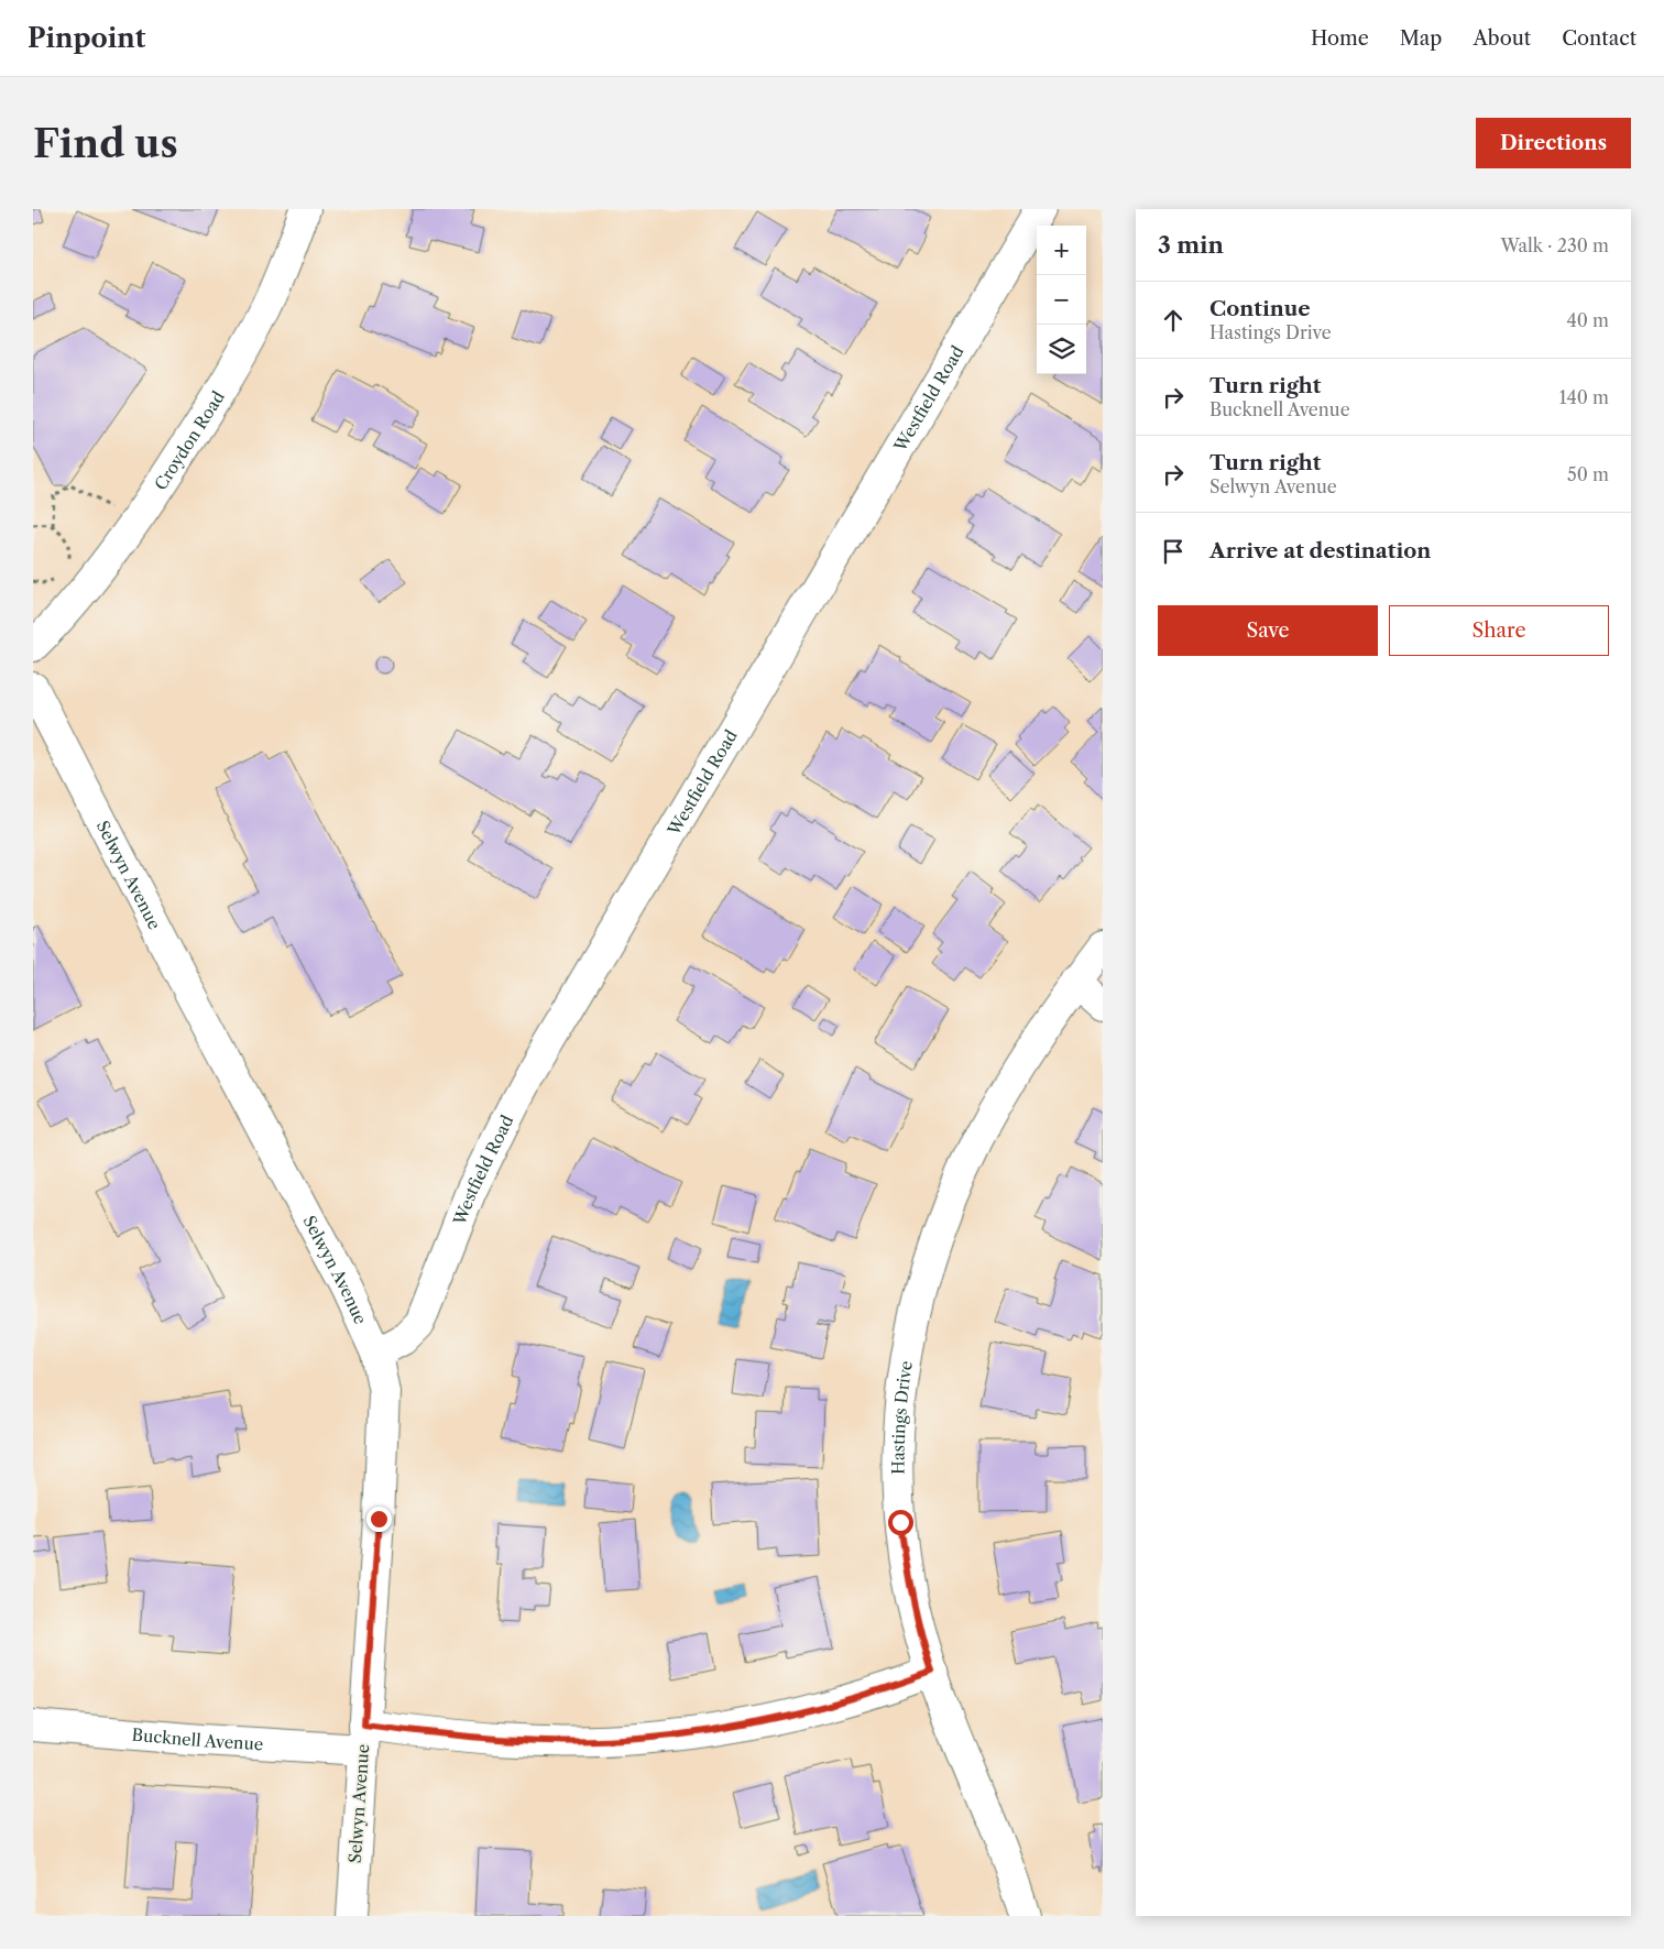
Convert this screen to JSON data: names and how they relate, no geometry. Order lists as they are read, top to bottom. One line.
{"streets":{"street":["Westfield Road","Croydon Road","Selwyn Avenue","Hastings Drive","Bucknell Avenue"]},"crossings":[["Westfield Road","Selwyn Avenue"],["Selwyn Avenue","Bucknell Avenue"],["Hastings Drive","Bucknell Avenue"]],"page":{"header":"Pinpoint","nav":["Home","Map","About","Contact"],"buttons":["Directions",["Save","Share"]],"title":"Find us","heading":["3 min","Walk · 230 m"],"map_buttons":["+","−"],"list":[["Continue","Hastings Drive","40 m"],["Turn right","Bucknell Avenue","140 m"],["Turn right","Selwyn Avenue","50 m"],"Arrive at destination"]}}
